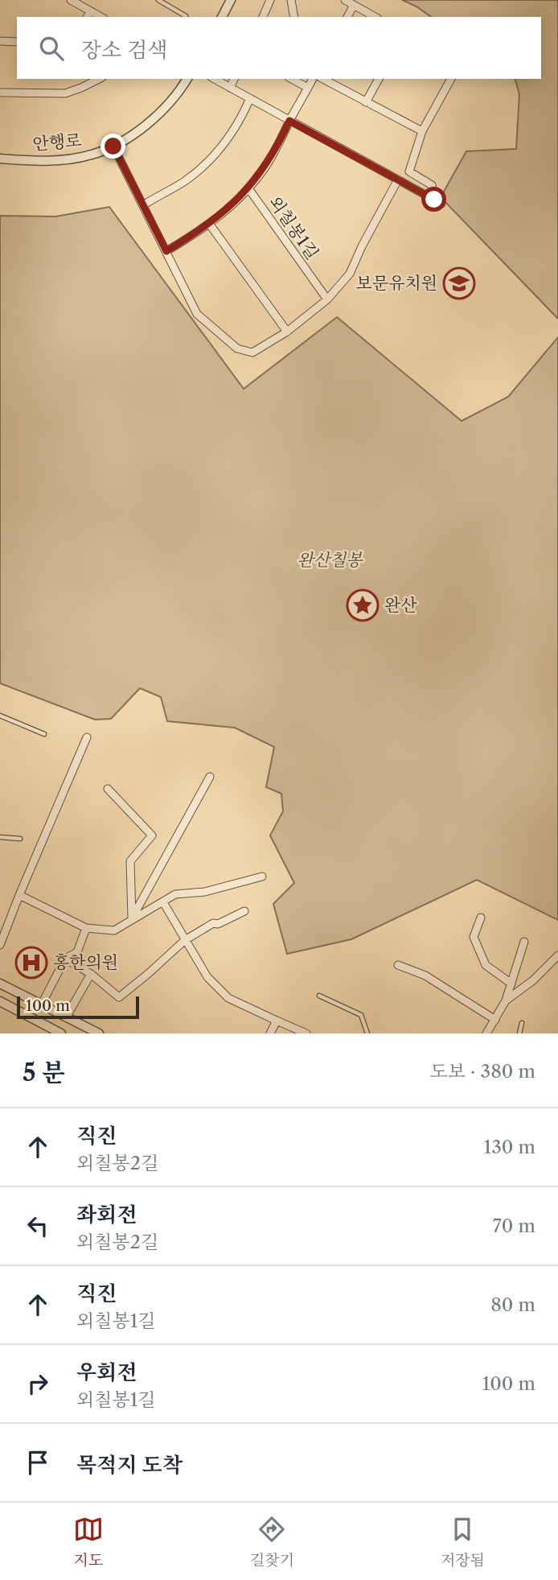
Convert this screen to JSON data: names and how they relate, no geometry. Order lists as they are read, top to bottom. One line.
{"streets":{"street":["안행로","외칠봉1길"]},"parks":["완산칠봉"],"places":{"school or university":["보문유치원"],"place":["완산"],"hospital":["홍한의원"]},"scale_bar":"100 m","page":{"search":"장소 검색","scale":"100 m","heading":["5 분","도보 · 380 m"],"list":[["직진","외칠봉2길","130 m"],["좌회전","외칠봉2길","70 m"],["직진","외칠봉1길","80 m"],["우회전","외칠봉1길","100 m"],"목적지 도착"],"nav":["지도","길찾기","저장됨"]}}
